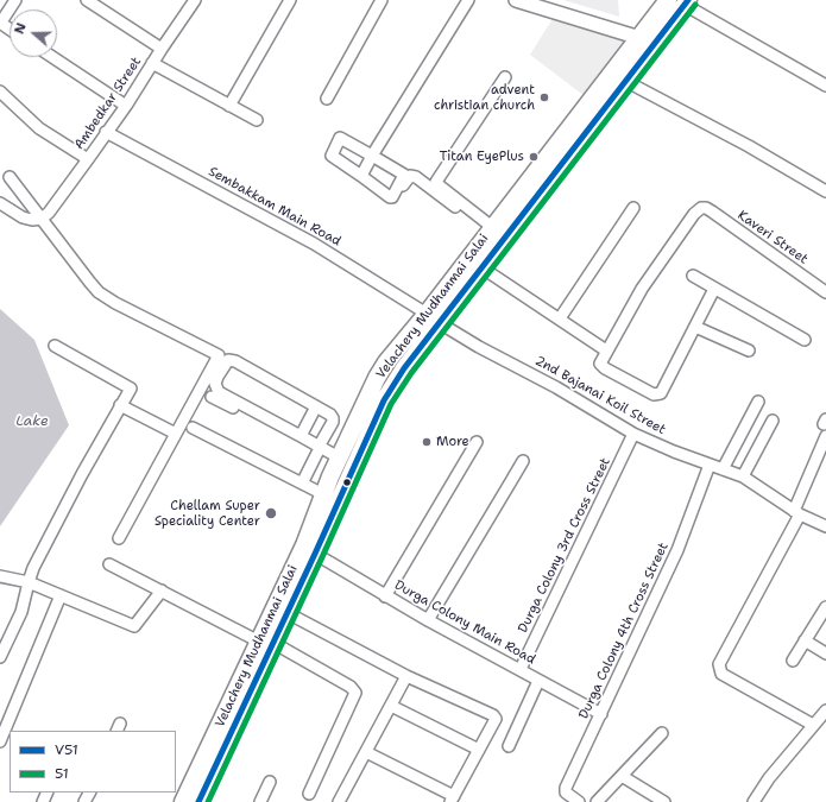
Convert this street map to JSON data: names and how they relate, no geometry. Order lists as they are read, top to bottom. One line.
{"streets":{"main road":["Velachery Mudhanmai Salai"],"street":["Ambedkar Street","Sembakkam Main Road","Kaveri Street","2nd Bajanai Koil Street","Durga Colony 3rd Cross Street","Durga Colony Main Road","Durga Colony 4th Cross Street"]},"crossings":[["Ambedkar Street","Sembakkam Main Road"],["Sembakkam Main Road","Velachery Mudhanmai Salai"],["Velachery Mudhanmai Salai","2nd Bajanai Koil Street"],["Velachery Mudhanmai Salai","Durga Colony Main Road"],["2nd Bajanai Koil Street","Durga Colony 3rd Cross Street"],["2nd Bajanai Koil Street","Durga Colony 4th Cross Street"],["Durga Colony 3rd Cross Street","Durga Colony Main Road"],["Durga Colony Main Road","Durga Colony 4th Cross Street"]],"water":["Lake"],"places":["advent christian church","Titan EyePlus","More","Chellam Super Speciality Center"],"lines":["transit line V51","transit line 51"],"legend":["V51","51"],"north":"left"}
